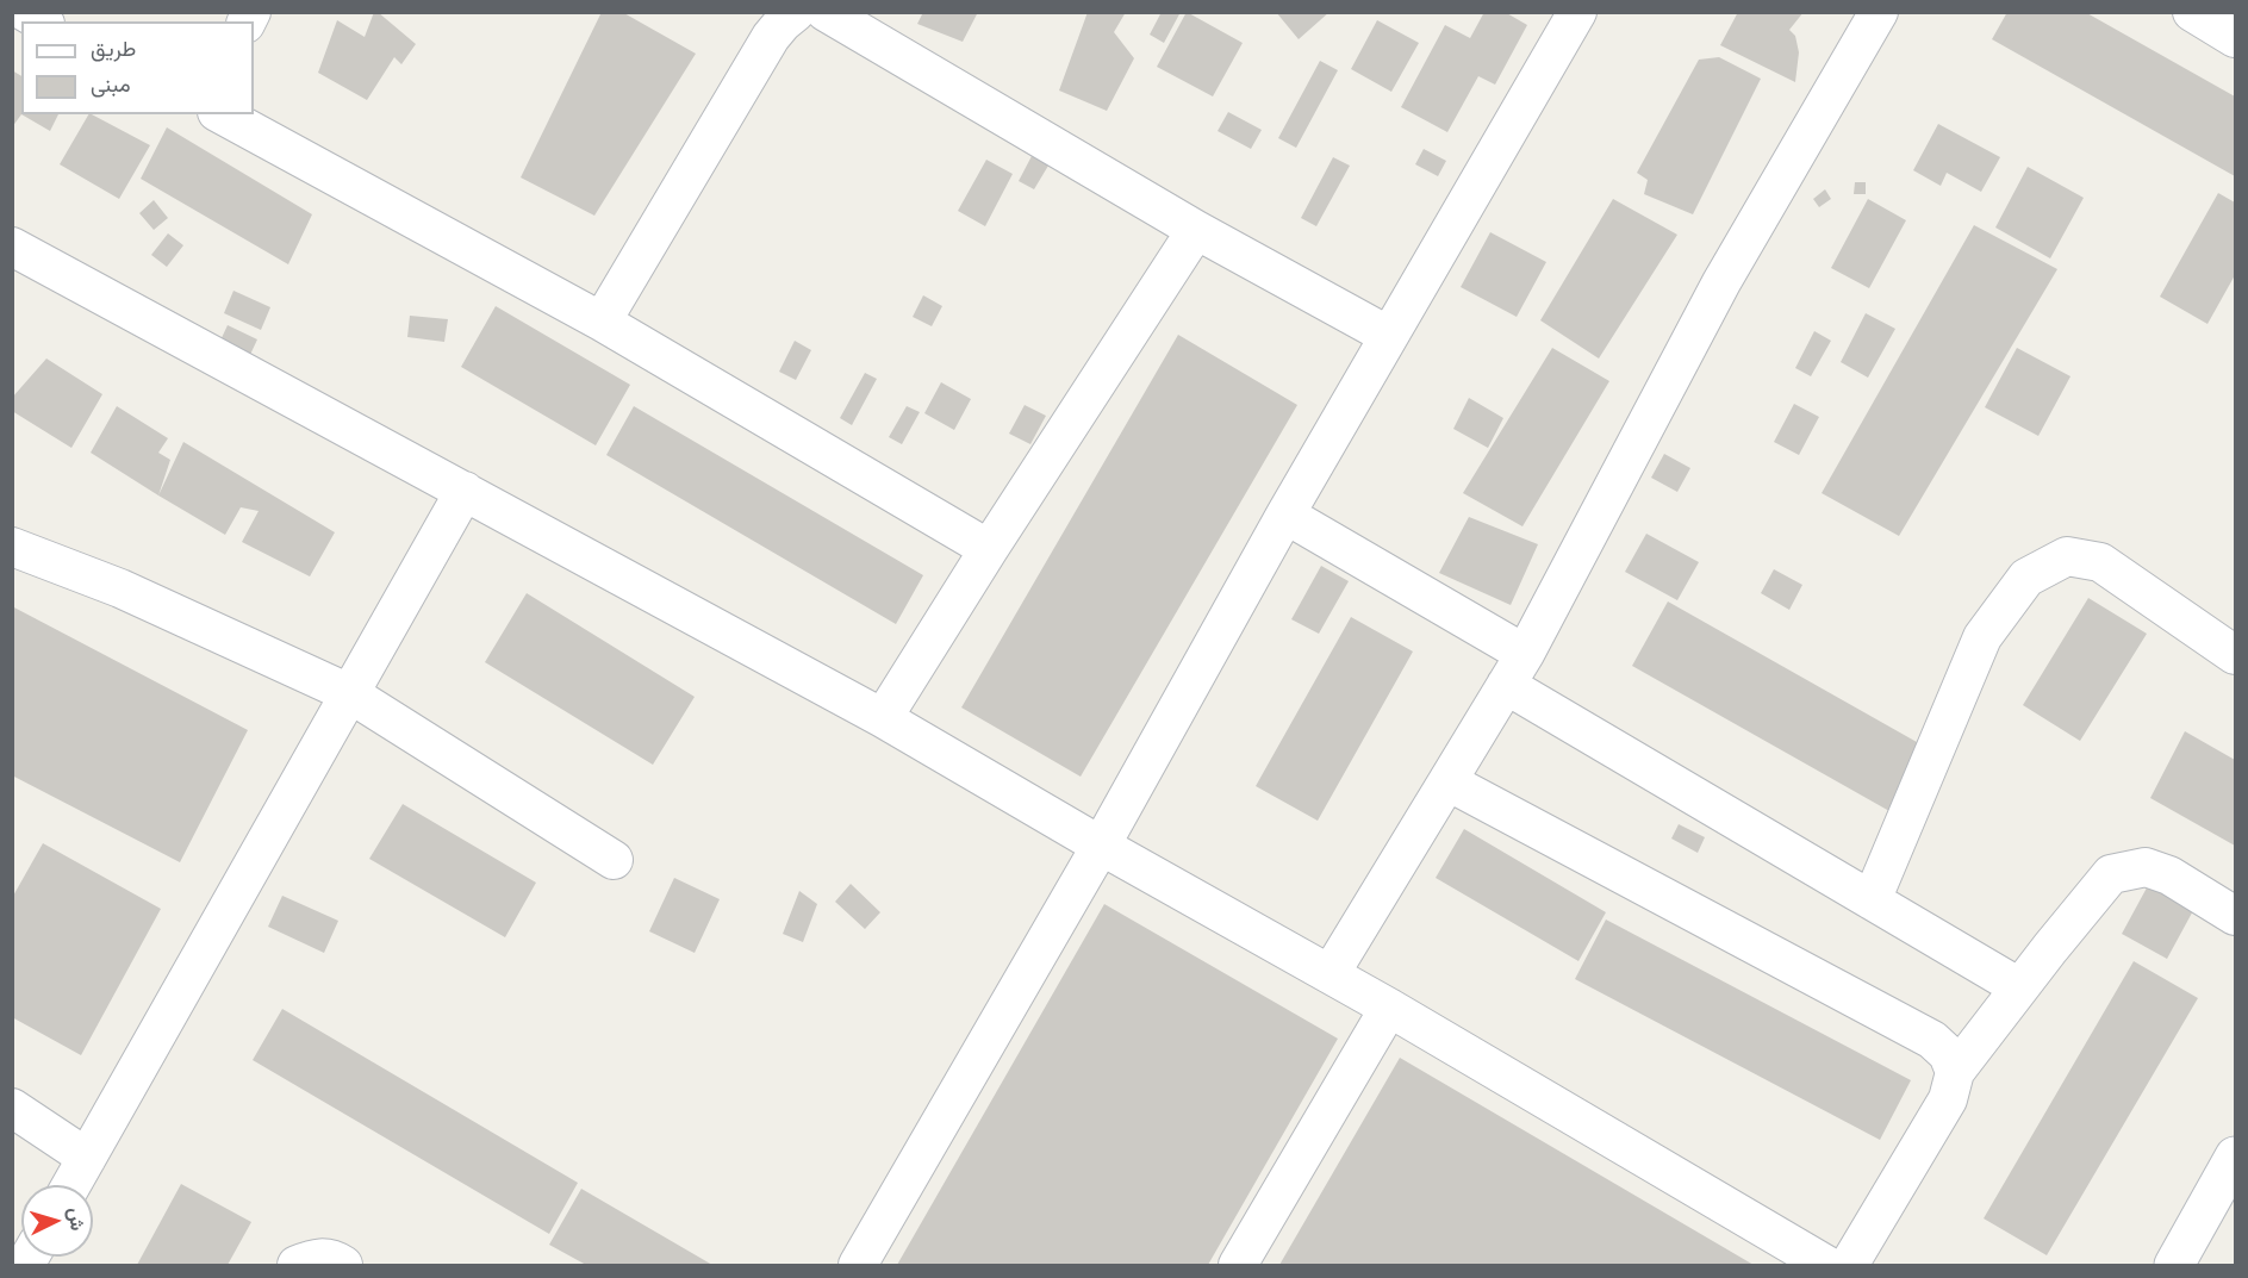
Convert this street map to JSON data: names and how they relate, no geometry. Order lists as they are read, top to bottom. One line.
{"legend":["طريق","مبنى"],"north":"right"}
